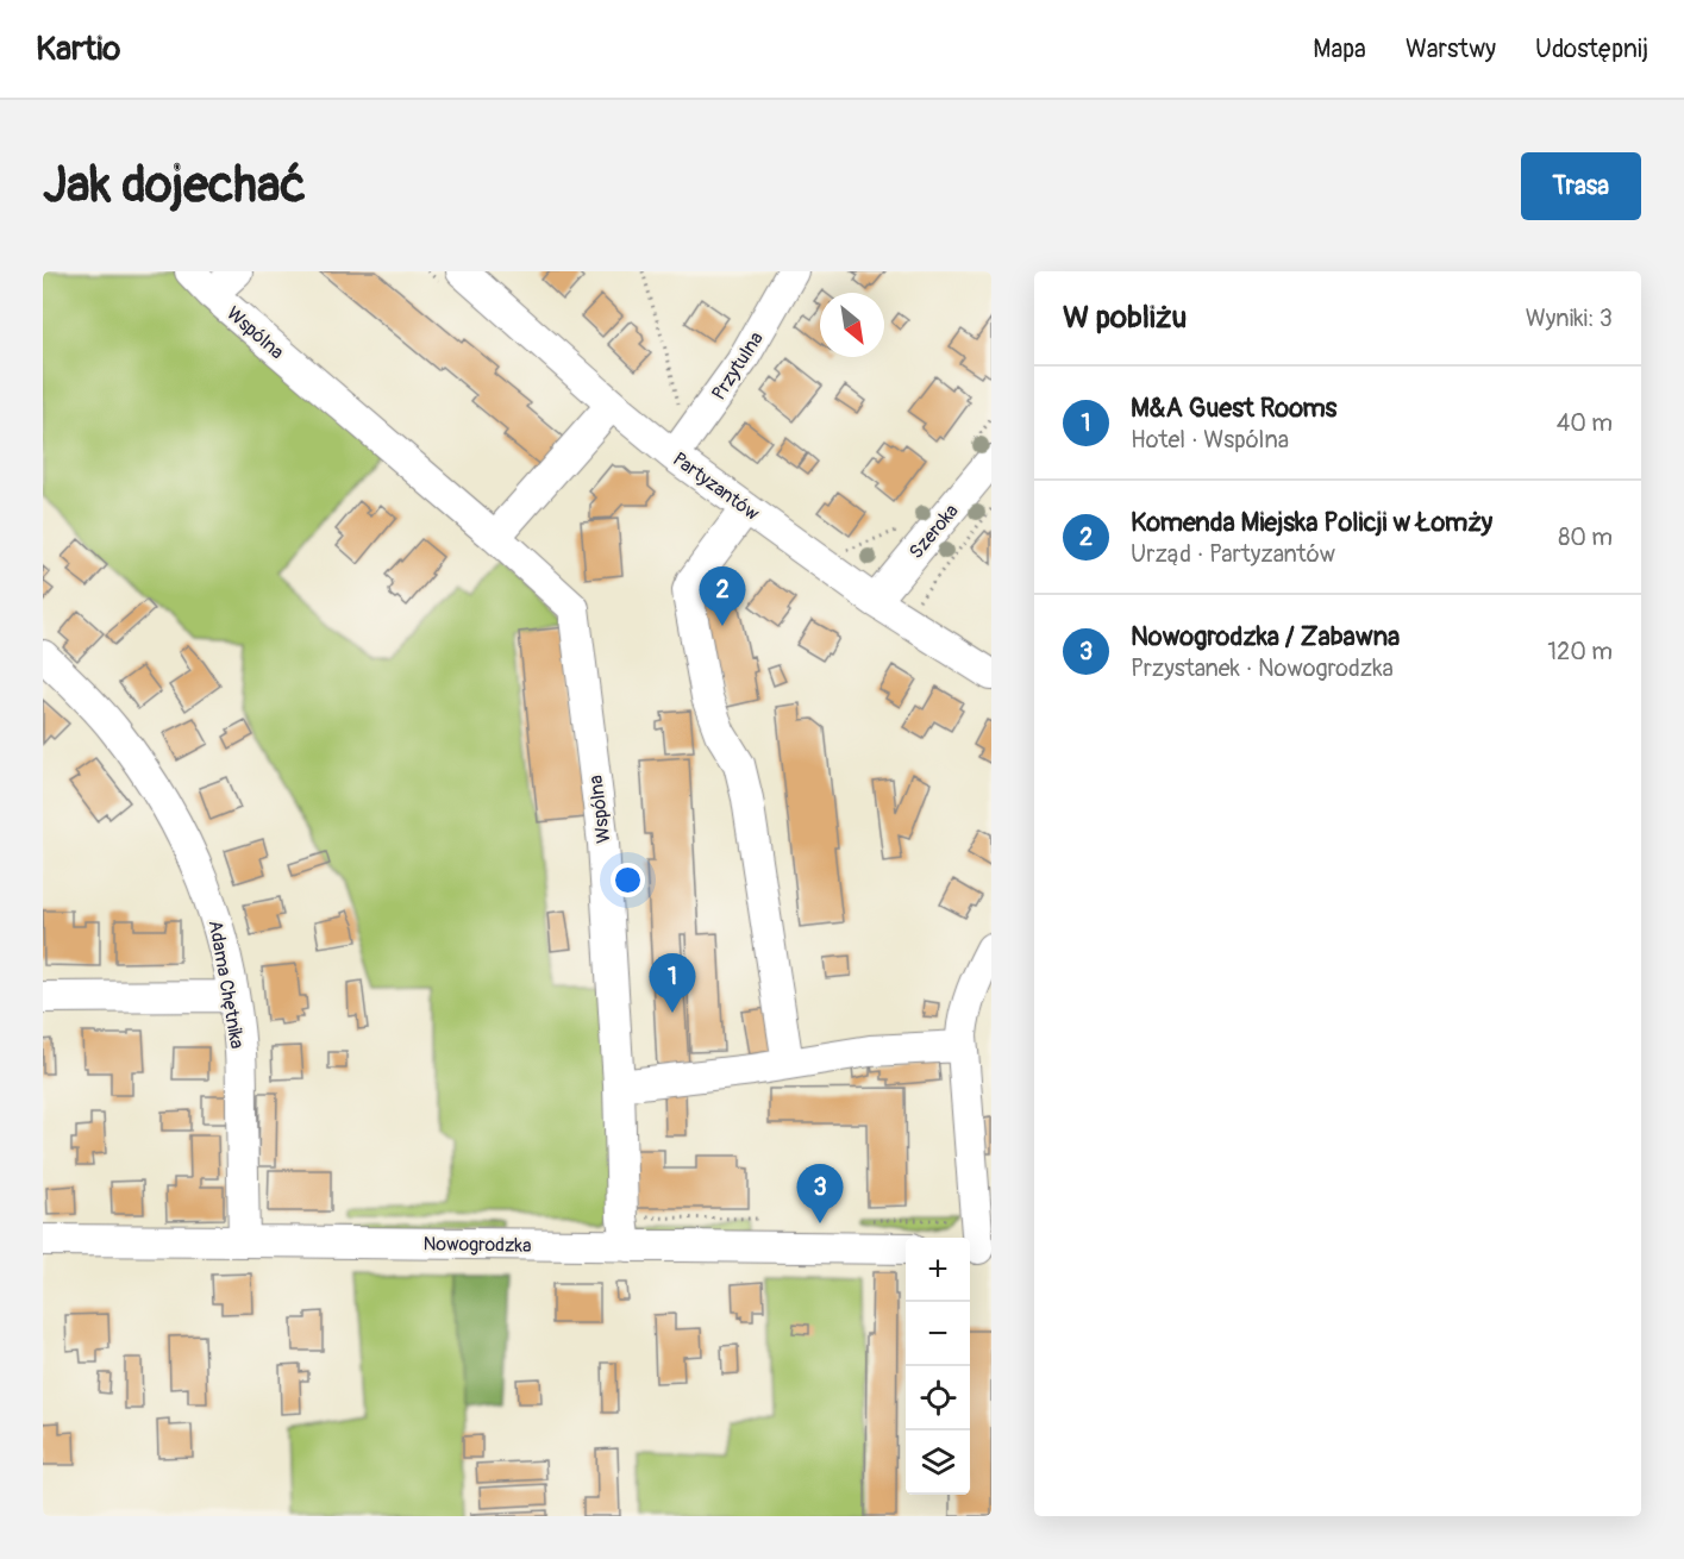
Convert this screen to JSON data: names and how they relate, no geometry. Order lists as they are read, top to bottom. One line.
{"streets":{"street":["Wspólna","Przytulna","Partyzantów","Szeroka","Adama Chętnika","Nowogrodzka"]},"crossings":[["Wspólna","Nowogrodzka"],["Przytulna","Partyzantów"],["Partyzantów","Szeroka"],["Adama Chętnika","Nowogrodzka"]],"north":"bottom right","page":{"header":"Kartio","nav":["Mapa","Warstwy","Udostępnij"],"buttons":"Trasa","title":"Jak dojechać","heading":["W pobliżu","Wyniki: 3"],"list":[{"mark":"1","name":"M&A Guest Rooms","note":"Hotel · Wspólna","value":"40 m"},{"mark":"2","name":"Komenda Miejska Policji w Łomży","note":"Urząd · Partyzantów","value":"80 m"},{"mark":"3","name":"Nowogrodzka / Zabawna","note":"Przystanek · Nowogrodzka","value":"120 m"}],"pins":["2","1","3"],"map_buttons":["+","−"]}}
